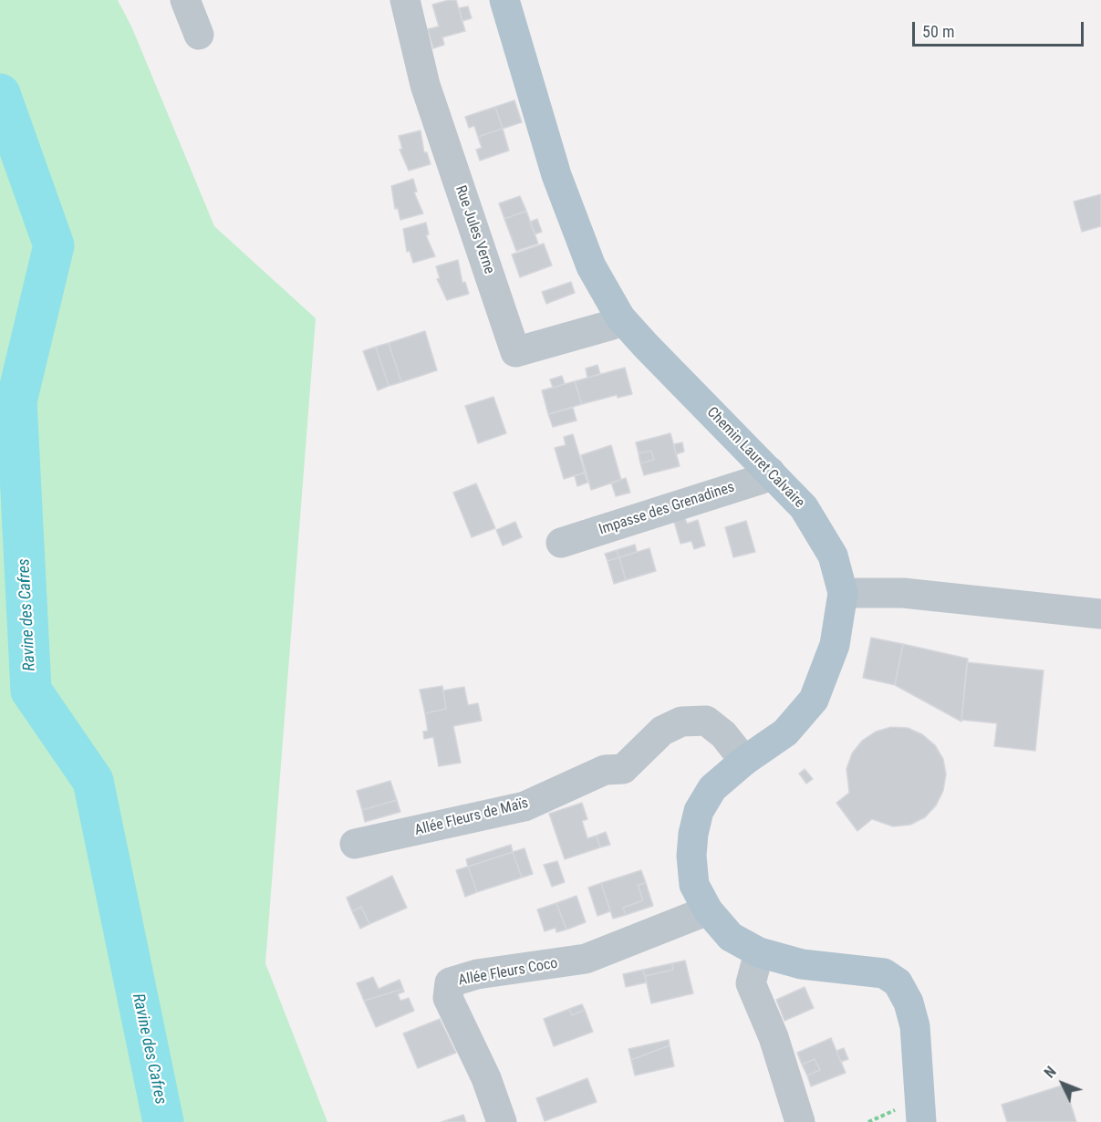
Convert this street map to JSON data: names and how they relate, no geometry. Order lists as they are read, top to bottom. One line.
{"streets":{"main road":["Chemin Lauret Calvaire"],"street":["Rue Jules Verne","Impasse des Grenadines","Allée Fleurs de Maïs","Allée Fleurs Coco"]},"crossings":[["Rue Jules Verne","Chemin Lauret Calvaire"],["Chemin Lauret Calvaire","Impasse des Grenadines"],["Chemin Lauret Calvaire","Allée Fleurs de Maïs"],["Chemin Lauret Calvaire","Allée Fleurs Coco"]],"water":["Ravine des Cafres"],"scale_bar":"50 m","north":"top left"}
